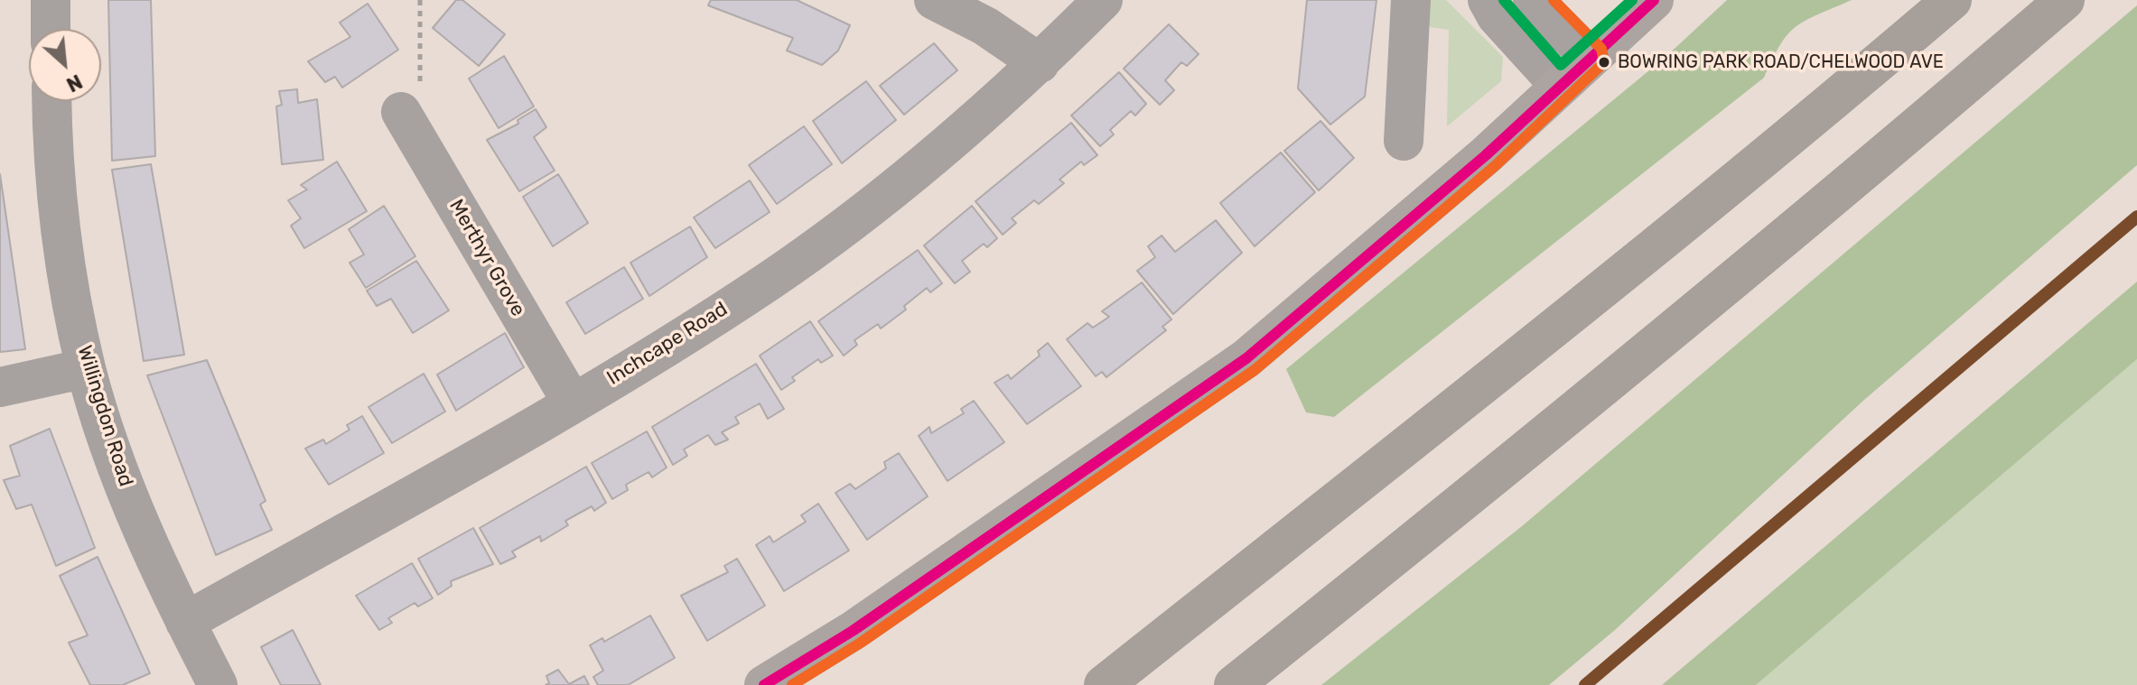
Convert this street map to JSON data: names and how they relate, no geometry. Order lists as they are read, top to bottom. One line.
{"streets":{"street":["Merthyr Grove","Inchcape Road","Willingdon Road"]},"crossings":[["Merthyr Grove","Inchcape Road"],["Inchcape Road","Willingdon Road"]],"places":["BOWRING PARK ROAD/CHELWOOD AVE"],"north":"bottom right"}
